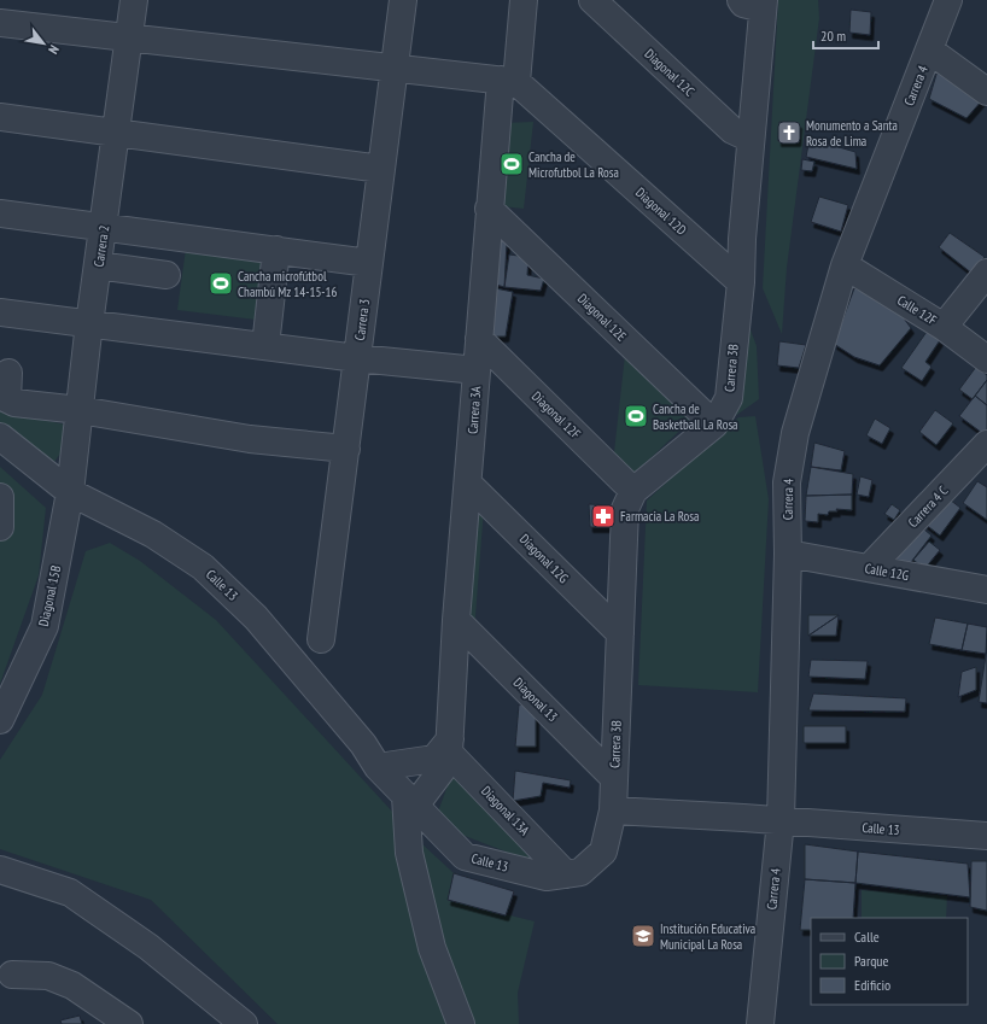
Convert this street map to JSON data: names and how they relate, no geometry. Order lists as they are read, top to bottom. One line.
{"streets":{"street":["Diagonal 12C","Carrera 4","Diagonal 12D","Carrera 2","Calle 12F","Diagonal 12E","Carrera 3","Carrera 3B","Carrera 3A","Diagonal 12F","Carrera 4 C","Diagonal 12G","Calle 12G","Calle 13","Diagonal 15B","Diagonal 13","Diagonal 13A"]},"crossings":[["Diagonal 12C","Carrera 3B"],["Carrera 4","Calle 12F"],["Carrera 4","Calle 12G"],["Carrera 4","Calle 13"],["Diagonal 12D","Carrera 3B"],["Diagonal 12D","Carrera 3A"],["Carrera 2","Calle 13"],["Carrera 2","Diagonal 15B"],["Diagonal 12E","Carrera 3B"],["Diagonal 12E","Carrera 3A"],["Carrera 3B","Diagonal 12F"],["Carrera 3B","Diagonal 12G"],["Carrera 3B","Calle 13"],["Carrera 3B","Diagonal 13"],["Carrera 3A","Diagonal 12F"],["Carrera 3A","Diagonal 12G"],["Carrera 3A","Diagonal 13"],["Carrera 3A","Diagonal 13A"],["Carrera 4 C","Calle 12G"],["Calle 13","Diagonal 15B"],["Calle 13","Diagonal 13A"]],"places":{"church":["Monumento a Santa Rosa de Lima"],"sports":["Cancha de Microfutbol La Rosa","Cancha microfútbol Chambú Mz 14-15-16","Cancha de Basketball La Rosa"],"pharmacy":["Farmacia La Rosa"],"school or university":["Institución Educativa Municipal La Rosa"]},"legend":["Calle","Parque","Edificio"],"scale_bar":"20 m","north":"bottom right"}
